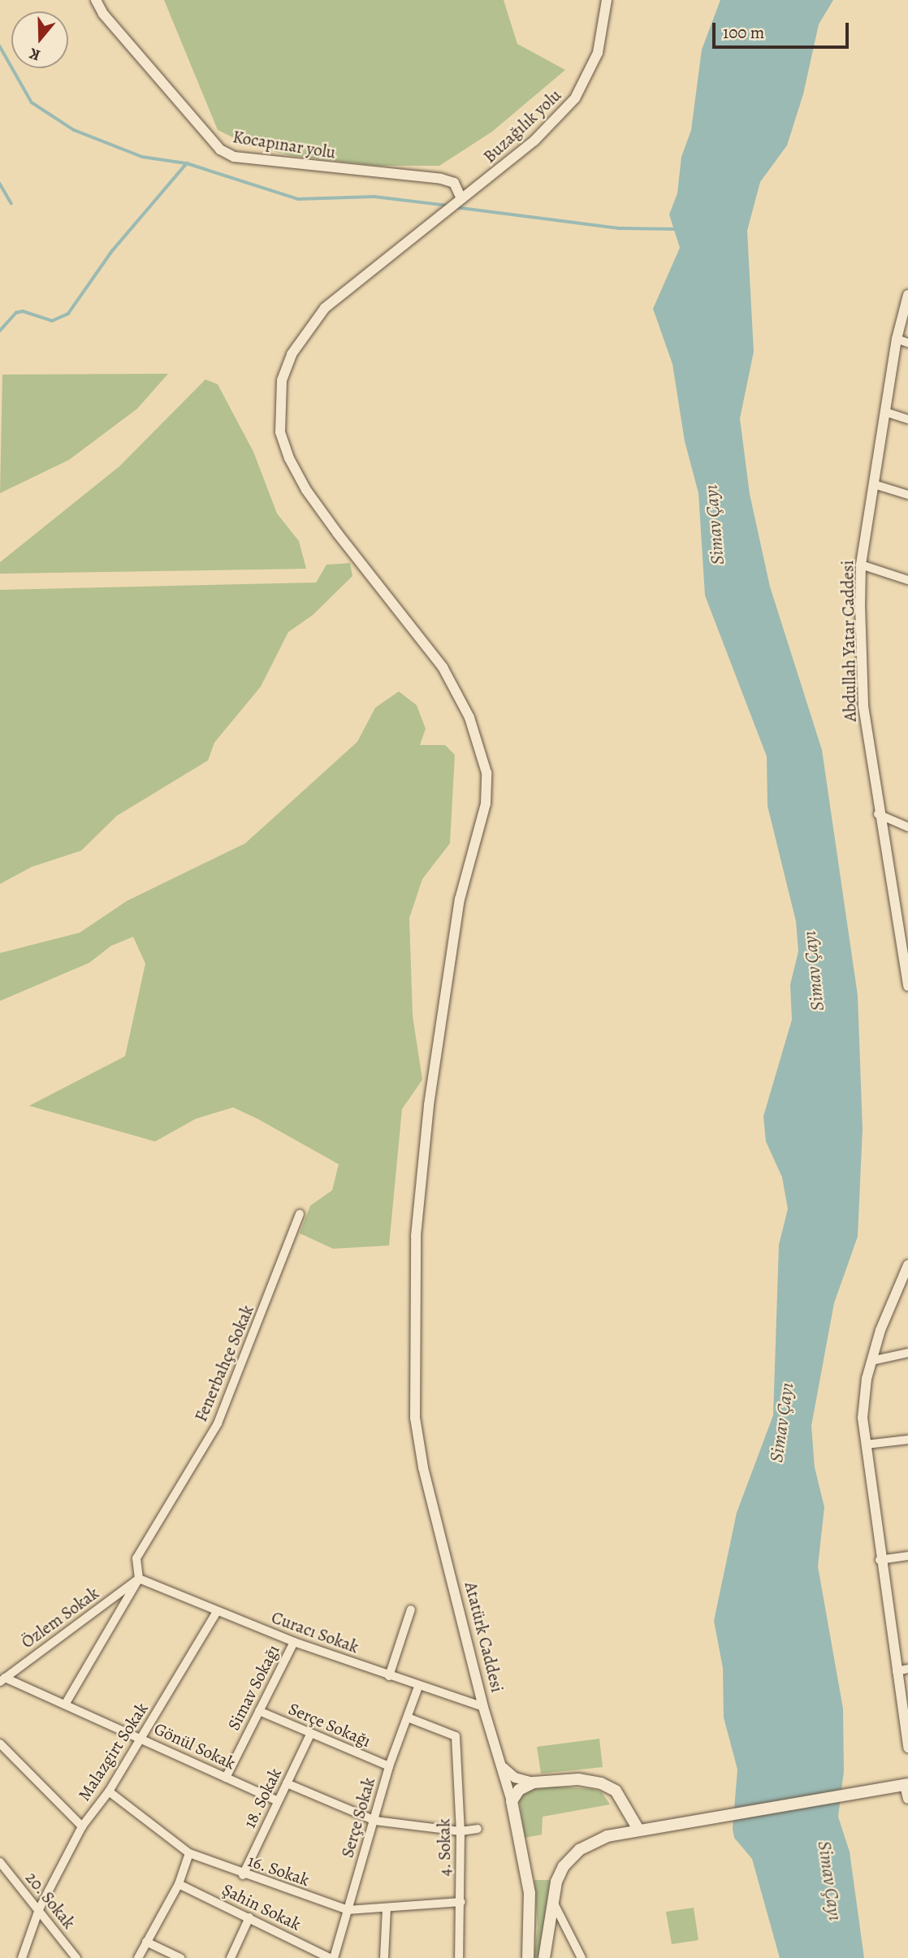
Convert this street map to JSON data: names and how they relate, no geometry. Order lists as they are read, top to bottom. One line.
{"streets":{"main road":["Atatürk Caddesi"],"street":["Buzağılık yolu","Kocapınar yolu","Abdullah Yatar Caddesi","Fenerbahçe Sokak","Özlem Sokak","Curacı Sokak","Simav Sokağı","Serçe Sokağı","Gönül Sokak","Malazgirt Sokak","18. Sokak","Serçe Sokak","4. Sokak","16. Sokak","20. Sokak","Şahin Sokak"]},"crossings":[["Buzağılık yolu","Kocapınar yolu"],["Buzağılık yolu","Atatürk Caddesi"],["Fenerbahçe Sokak","Özlem Sokak"],["Fenerbahçe Sokak","Curacı Sokak"],["Özlem Sokak","Curacı Sokak"],["Özlem Sokak","Gönül Sokak"],["Curacı Sokak","Atatürk Caddesi"],["Curacı Sokak","Simav Sokağı"],["Curacı Sokak","Malazgirt Sokak"],["Curacı Sokak","Serçe Sokak"],["Simav Sokağı","Serçe Sokağı"],["Simav Sokağı","Gönül Sokak"],["Serçe Sokağı","18. Sokak"],["Serçe Sokağı","Serçe Sokak"],["Gönül Sokak","Malazgirt Sokak"],["Gönül Sokak","18. Sokak"],["Malazgirt Sokak","16. Sokak"],["Malazgirt Sokak","20. Sokak"],["18. Sokak","16. Sokak"],["Serçe Sokak","4. Sokak"],["Serçe Sokak","16. Sokak"],["Serçe Sokak","Şahin Sokak"],["4. Sokak","16. Sokak"]],"water":["Simav Çayı"],"scale_bar":"100 m","north":"bottom"}
